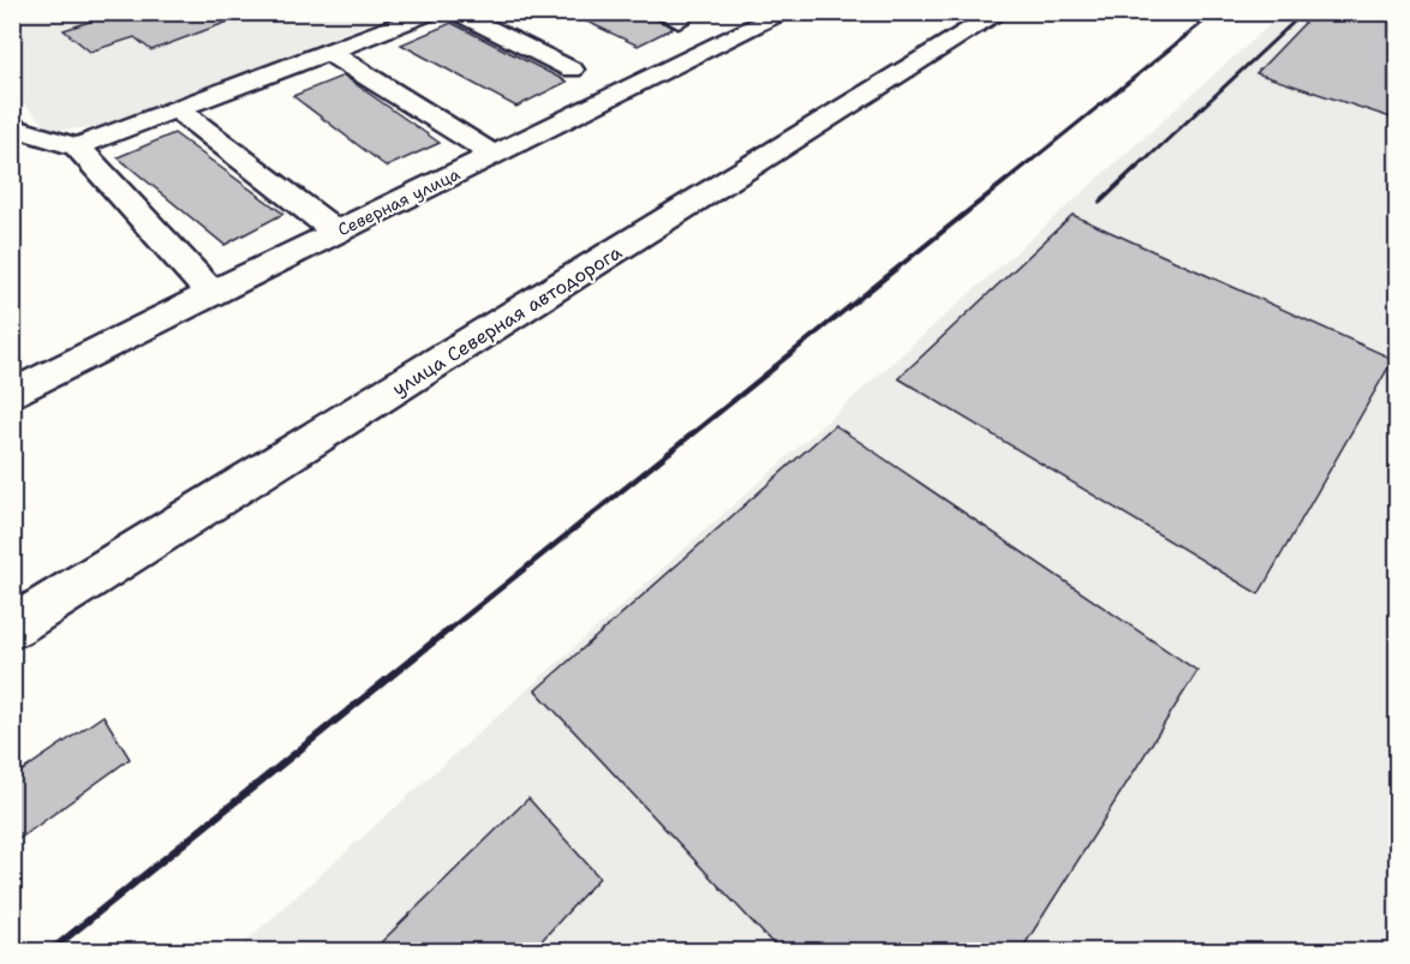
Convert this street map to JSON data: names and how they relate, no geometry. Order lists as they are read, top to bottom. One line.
{"streets":{"main road":["Северная улица","улица Северная автодорога"]}}
